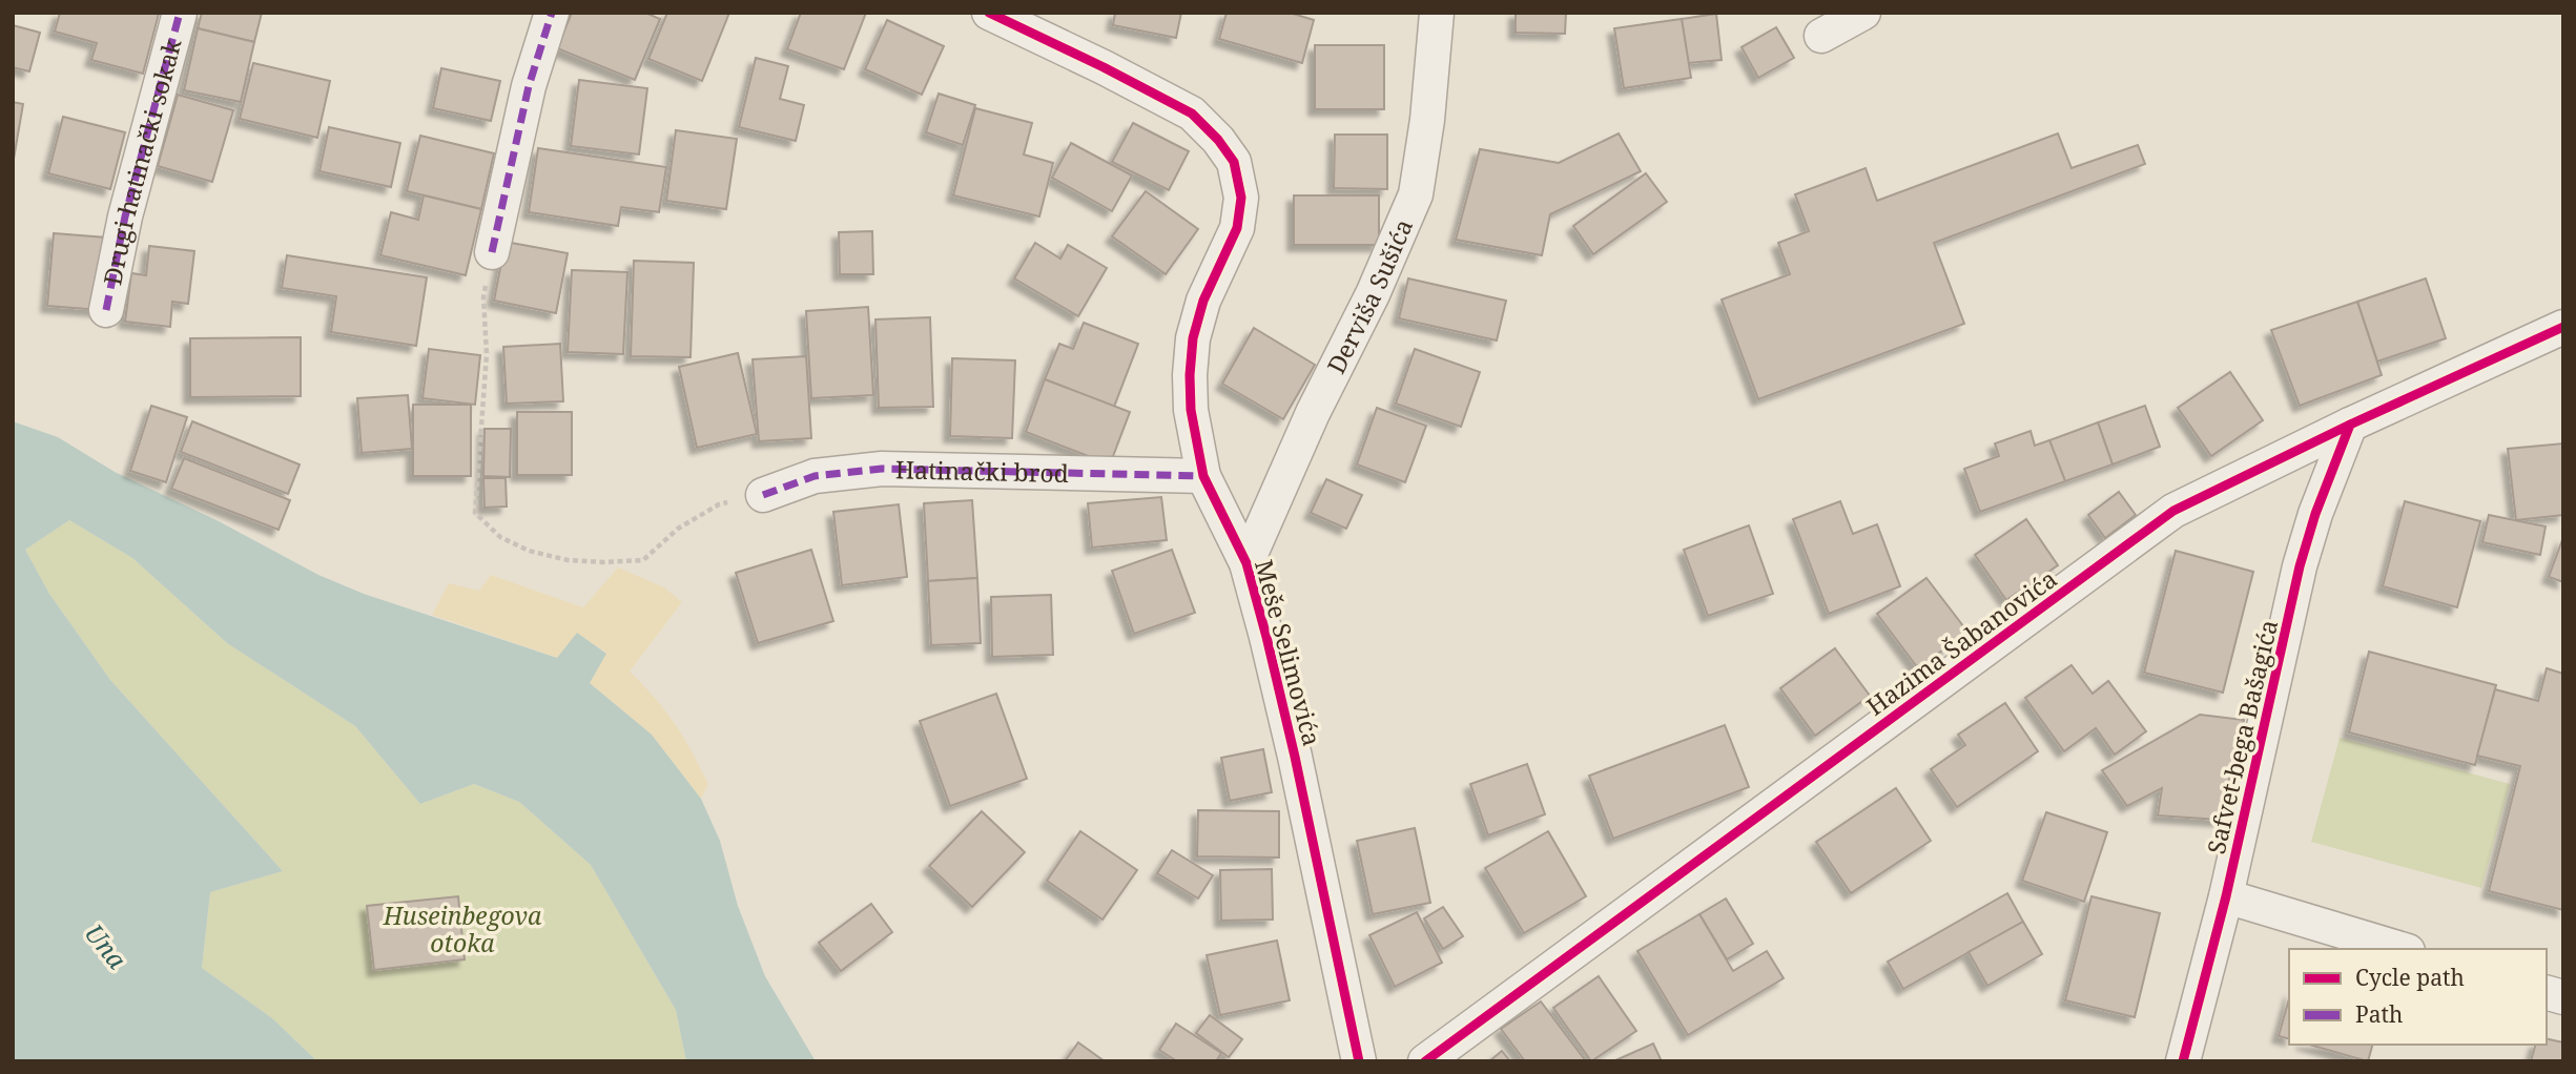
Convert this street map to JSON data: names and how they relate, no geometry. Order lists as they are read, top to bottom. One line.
{"streets":{"street":["Drugi hatinački sokak","Derviša Sušića","Hatinački brod","Hazima Šabanovića","Meše Selimovića","Safvet-bega Bašagića"]},"crossings":[["Derviša Sušića","Meše Selimovića"],["Hatinački brod","Meše Selimovića"],["Hazima Šabanovića","Safvet-bega Bašagića"]],"water":["Una"],"parks":["Huseinbegova otoka"],"legend":["Cycle path","Path"]}
